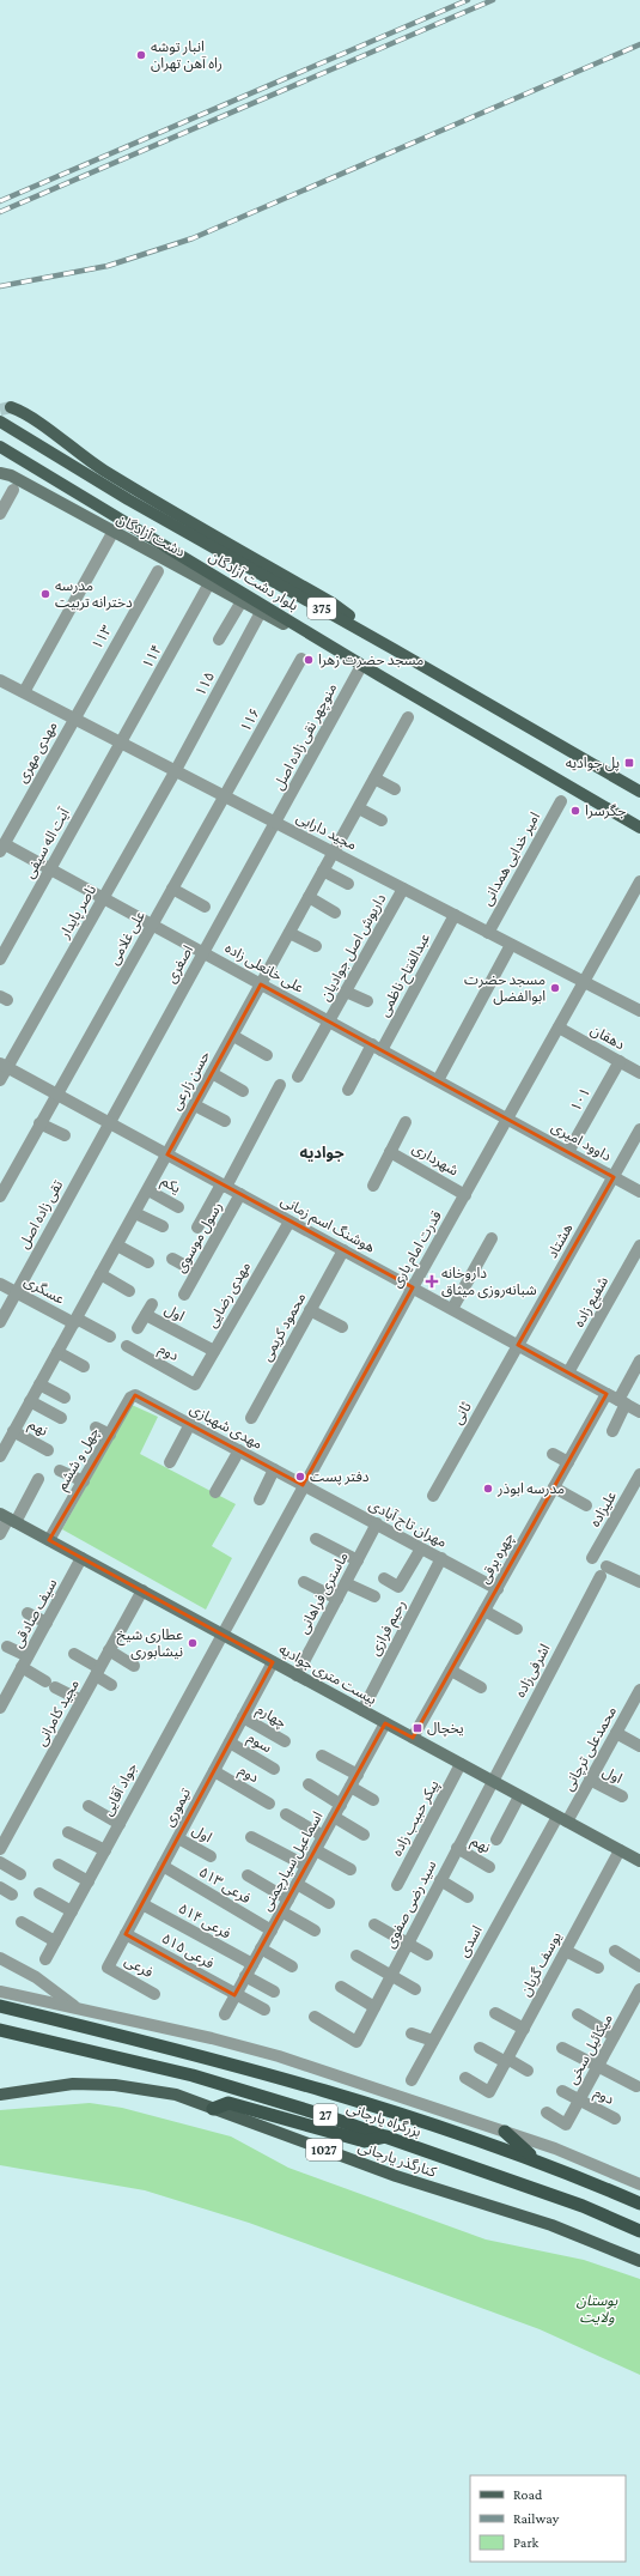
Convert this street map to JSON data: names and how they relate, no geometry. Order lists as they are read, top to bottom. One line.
{"streets":{"highway":["27","بزرگراه یارجانی"],"main road":["دشت آزادگان","بلوار دشت آزادگان","375","بیست متری جوادیه","1027","کنارگذر یارجانی"],"street":["۱۱۳","۱۱۴","۱۱۵","۱۱۶","منوچهر نقی‌ زاده اصل","مهدی مهری","مجید دارابی","آیت اله سیفی","امیر خدایی همدانی","ناصر پایدار","علی غلامی","داریوش اصل جوادیان","اصغری","علی خانعلی زاده","عبدالفتاح ناظمی","دهقان","حسن زارعی","۱۰۱","داوود امیری","شهرداری","یکم","تقی زاده اصل","هوشنگ اسم زمانی","رسول موسوی","هشتاد","قدرت امام یاری","عسگری","مهدی رضایی","شفیع زاده","اول","محمود کریمی","دوم","ثانی","مهدی شهبازی","نهم","چهل و ششم","علیزاده","مهران تاج آبادی","چهره برقی","ماستری فراهانی","سیف صادقی","رحیم فرازی","اشرفی‌زاده","مجید کامرانی","چهارم","سوم","محمدعلی ترچانی","جواد آقایی","تیموری","پیکر حبیب زاده","اسماعیل سیارچمنی","فرعی ۵۱۳","سید رضی صفوی","فرعی ۵۱۴","اسدی","فرعی ۵۱۵","یوسف گزیان","فرعی","میکائیل سخی"]},"crossings":[["دشت آزادگان","بلوار دشت آزادگان"],["دشت آزادگان","۱۱۴"],["دشت آزادگان","۱۱۵"],["دشت آزادگان","منوچهر نقی‌ زاده اصل"],["۱۱۳","مهدی مهری"],["۱۱۳","مجید دارابی"],["۱۱۴","مجید دارابی"],["۱۱۴","آیت اله سیفی"],["۱۱۵","مجید دارابی"],["۱۱۵","ناصر پایدار"],["۱۱۶","مجید دارابی"],["۱۱۶","علی غلامی"],["منوچهر نقی‌ زاده اصل","مجید دارابی"],["منوچهر نقی‌ زاده اصل","اصغری"],["مهدی مهری","مجید دارابی"],["مهدی مهری","علی خانعلی زاده"],["مجید دارابی","آیت اله سیفی"],["مجید دارابی","امیر خدایی همدانی"],["مجید دارابی","ناصر پایدار"],["مجید دارابی","علی غلامی"],["مجید دارابی","داریوش اصل جوادیان"],["مجید دارابی","اصغری"],["مجید دارابی","عبدالفتاح ناظمی"],["مجید دارابی","حسن زارعی"],["مجید دارابی","قدرت امام یاری"],["آیت اله سیفی","علی خانعلی زاده"],["ناصر پایدار","علی خانعلی زاده"],["ناصر پایدار","هوشنگ اسم زمانی"],["علی غلامی","علی خانعلی زاده"],["علی غلامی","هوشنگ اسم زمانی"],["داریوش اصل جوادیان","علی خانعلی زاده"],["اصغری","علی خانعلی زاده"],["اصغری","تقی زاده اصل"],["اصغری","هوشنگ اسم زمانی"],["علی خانعلی زاده","عبدالفتاح ناظمی"],["علی خانعلی زاده","حسن زارعی"],["علی خانعلی زاده","داوود امیری"],["علی خانعلی زاده","قدرت امام یاری"],["دهقان","۱۰۱"],["دهقان","قدرت امام یاری"],["حسن زارعی","یکم"],["حسن زارعی","هوشنگ اسم زمانی"],["حسن زارعی","عسگری"],["حسن زارعی","نهم"],["۱۰۱","داوود امیری"],["داوود امیری","هشتاد"],["داوود امیری","قدرت امام یاری"],["شهرداری","قدرت امام یاری"],["تقی زاده اصل","هوشنگ اسم زمانی"],["تقی زاده اصل","عسگری"],["هوشنگ اسم زمانی","رسول موسوی"],["هوشنگ اسم زمانی","هشتاد"],["هوشنگ اسم زمانی","قدرت امام یاری"],["هوشنگ اسم زمانی","مهدی رضایی"],["هوشنگ اسم زمانی","شفیع زاده"],["هوشنگ اسم زمانی","محمود کریمی"],["هوشنگ اسم زمانی","ثانی"],["هوشنگ اسم زمانی","چهره برقی"],["هشتاد","ثانی"],["قدرت امام یاری","مهدی شهبازی"],["قدرت امام یاری","مهران تاج آبادی"],["قدرت امام یاری","بیست متری جوادیه"],["قدرت امام یاری","جواد آقایی"],["مهدی رضایی","اول"],["مهدی رضایی","دوم"],["اول","محمدعلی ترچانی"],["اول","تیموری"],["دوم","تیموری"],["دوم","میکائیل سخی"],["مهدی شهبازی","چهل و ششم"],["مهدی شهبازی","مهران تاج آبادی"],["نهم","سید رضی صفوی"],["چهل و ششم","بیست متری جوادیه"],["مهران تاج آبادی","چهره برقی"],["مهران تاج آبادی","ماستری فراهانی"],["مهران تاج آبادی","رحیم فرازی"],["چهره برقی","بیست متری جوادیه"],["ماستری فراهانی","بیست متری جوادیه"],["سیف صادقی","بیست متری جوادیه"],["رحیم فرازی","بیست متری جوادیه"],["اشرفی‌زاده","بیست متری جوادیه"],["اشرفی‌زاده","سید رضی صفوی"],["بیست متری جوادیه","مجید کامرانی"],["بیست متری جوادیه","محمدعلی ترچانی"],["بیست متری جوادیه","جواد آقایی"],["بیست متری جوادیه","تیموری"],["بیست متری جوادیه","پیکر حبیب زاده"],["بیست متری جوادیه","اسماعیل سیارچمنی"],["بیست متری جوادیه","سید رضی صفوی"],["بیست متری جوادیه","اسدی"],["بیست متری جوادیه","یوسف گزیان"],["چهارم","تیموری"],["سوم","تیموری"],["محمدعلی ترچانی","اسدی"],["تیموری","فرعی ۵۱۳"],["تیموری","فرعی ۵۱۴"],["تیموری","فرعی ۵۱۵"],["تیموری","فرعی"],["اسماعیل سیارچمنی","فرعی ۵۱۳"],["اسماعیل سیارچمنی","فرعی ۵۱۴"],["اسماعیل سیارچمنی","فرعی ۵۱۵"]],"districts":["جوادیه"],"parks":["بوستان ولایت"],"places":{"other":["انبار توشه راه آهن تهران","مدرسه دخترانه تربیت","مسجد حضرت زهرا","جگرسرا","مسجد حضرت ابوالفضل","دفتر پست","مدرسه ابوذر","عطاری شیخ نیشابوری"],"transit":["پل جوادیه","یخچال"],"health":["داروخانه شبانه‌روزی میثاق"]},"legend":["Road","Railway","Park"]}
